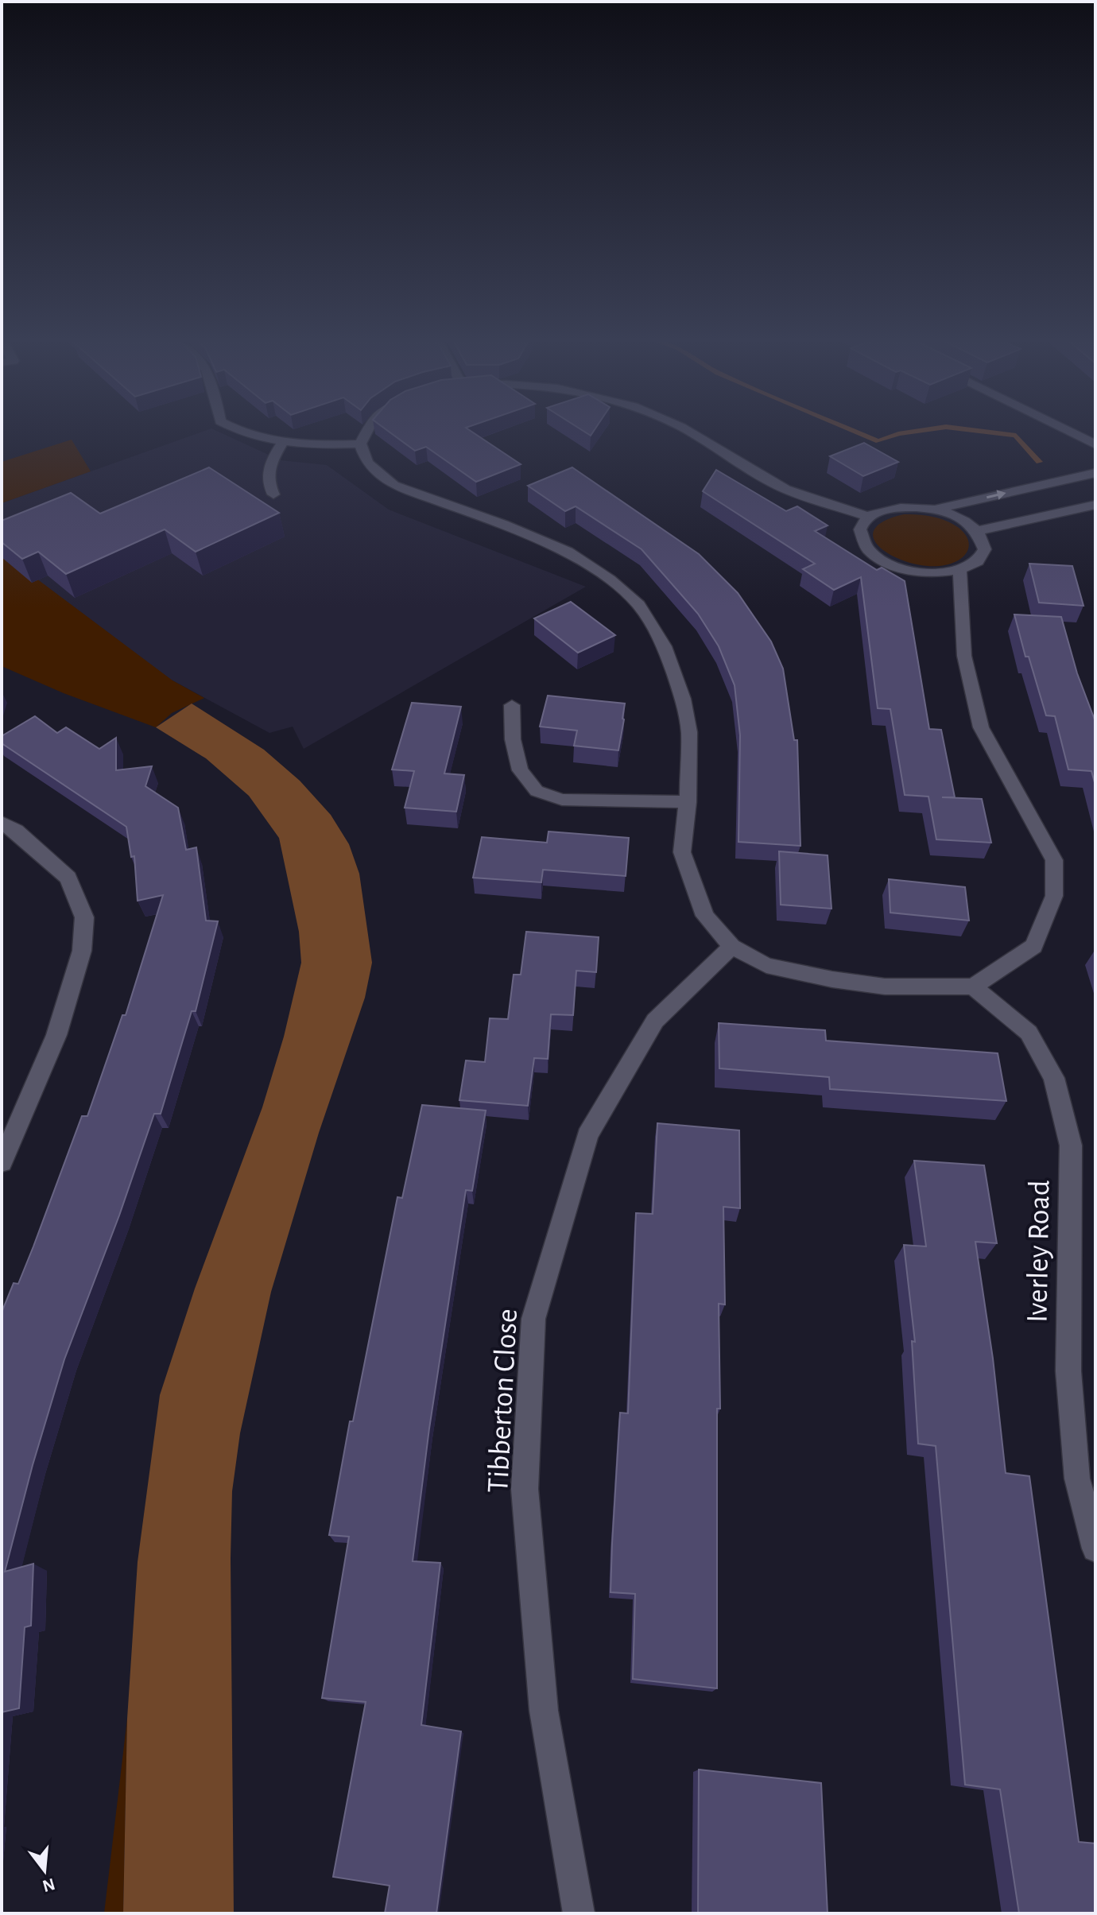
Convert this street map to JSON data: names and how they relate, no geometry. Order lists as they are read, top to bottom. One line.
{"streets":{"street":["Iverley Road","Tibberton Close"]},"north":"bottom"}
